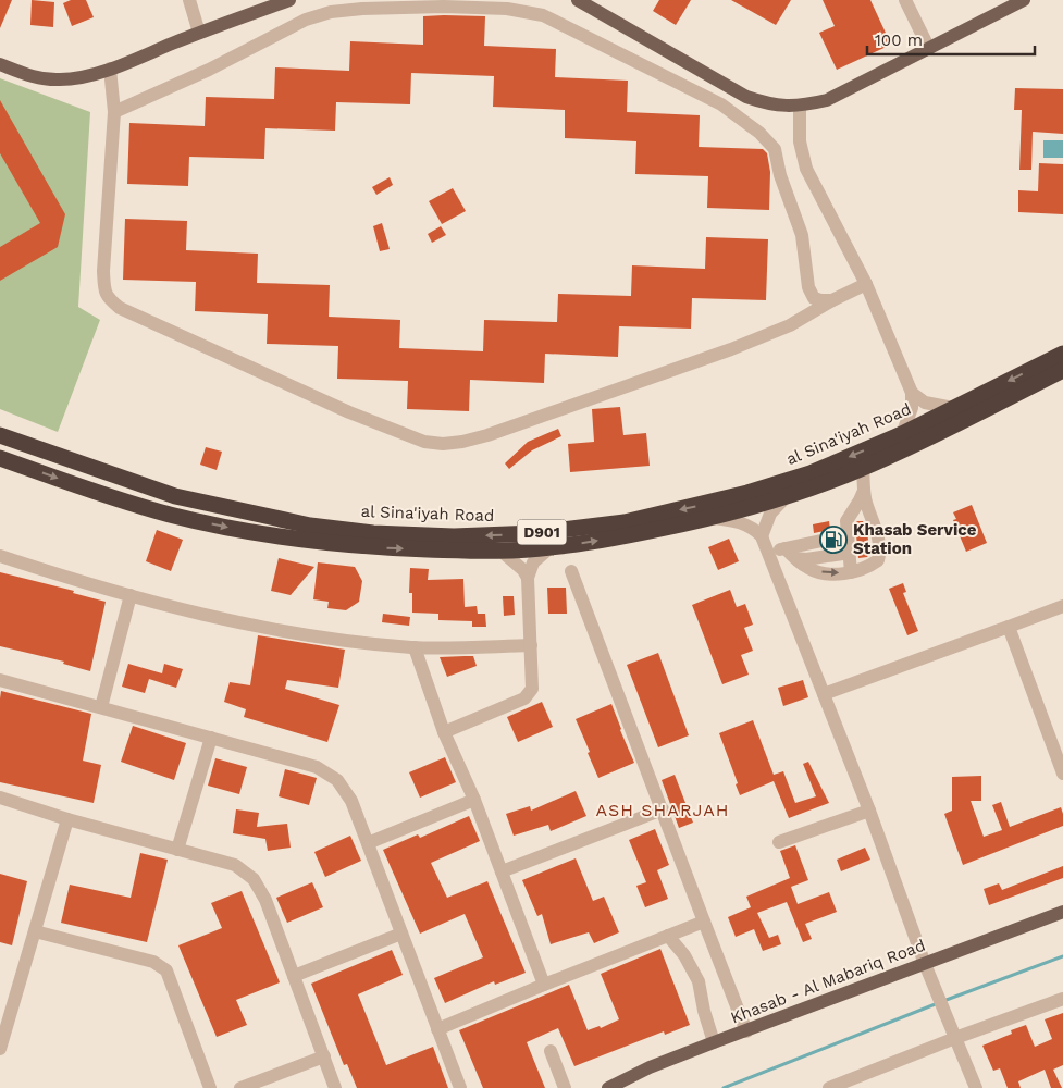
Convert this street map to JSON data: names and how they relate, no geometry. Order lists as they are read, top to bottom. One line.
{"streets":{"highway":["al Sina'iyah Road","D901"],"main road":["Khasab - Al Mabariq Road"]},"districts":["ASH SHARJAH"],"places":{"fuel station":["Khasab Service Station"]},"scale_bar":"100 m"}
